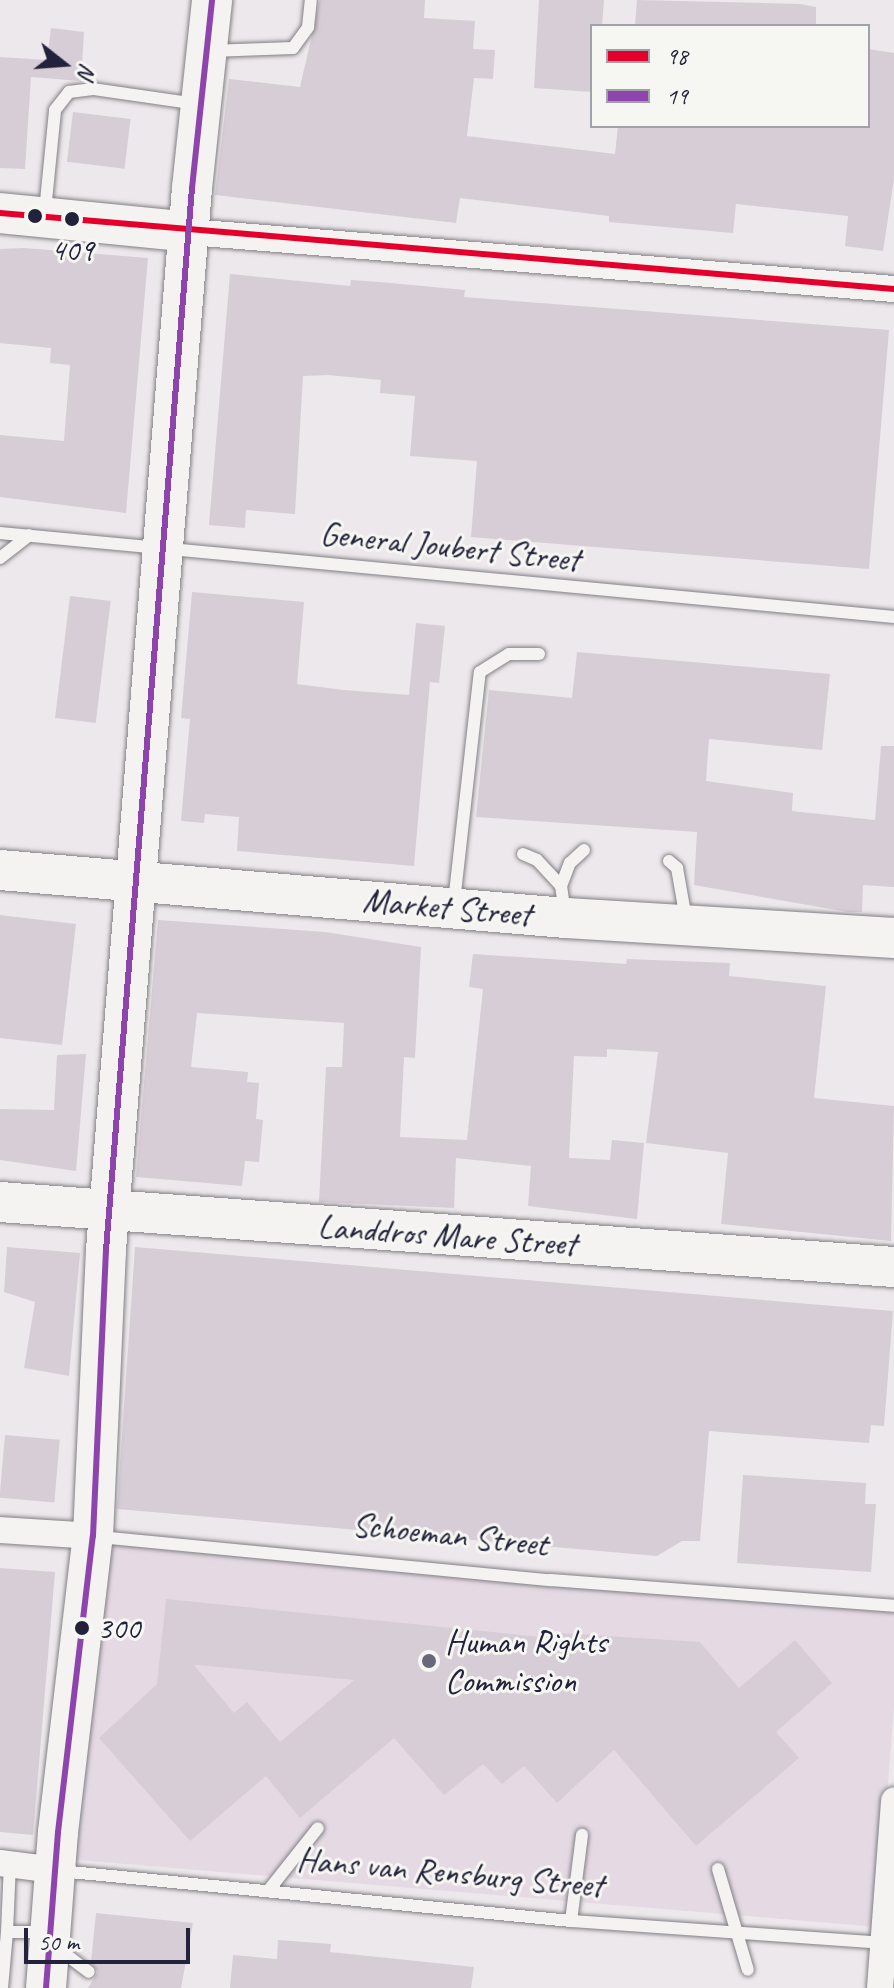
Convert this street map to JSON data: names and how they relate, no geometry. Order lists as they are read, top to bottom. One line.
{"streets":{"main road":["Market Street","Landdros Mare Street"],"street":["Schoeman Street","Hans van Rensburg Street"],"lane":["General Joubert Street"]},"places":["409","300","Human Rights Commission"],"lines":["transit line 19","transit line 98"],"legend":["98","19"],"scale_bar":"50 m","north":"right"}
